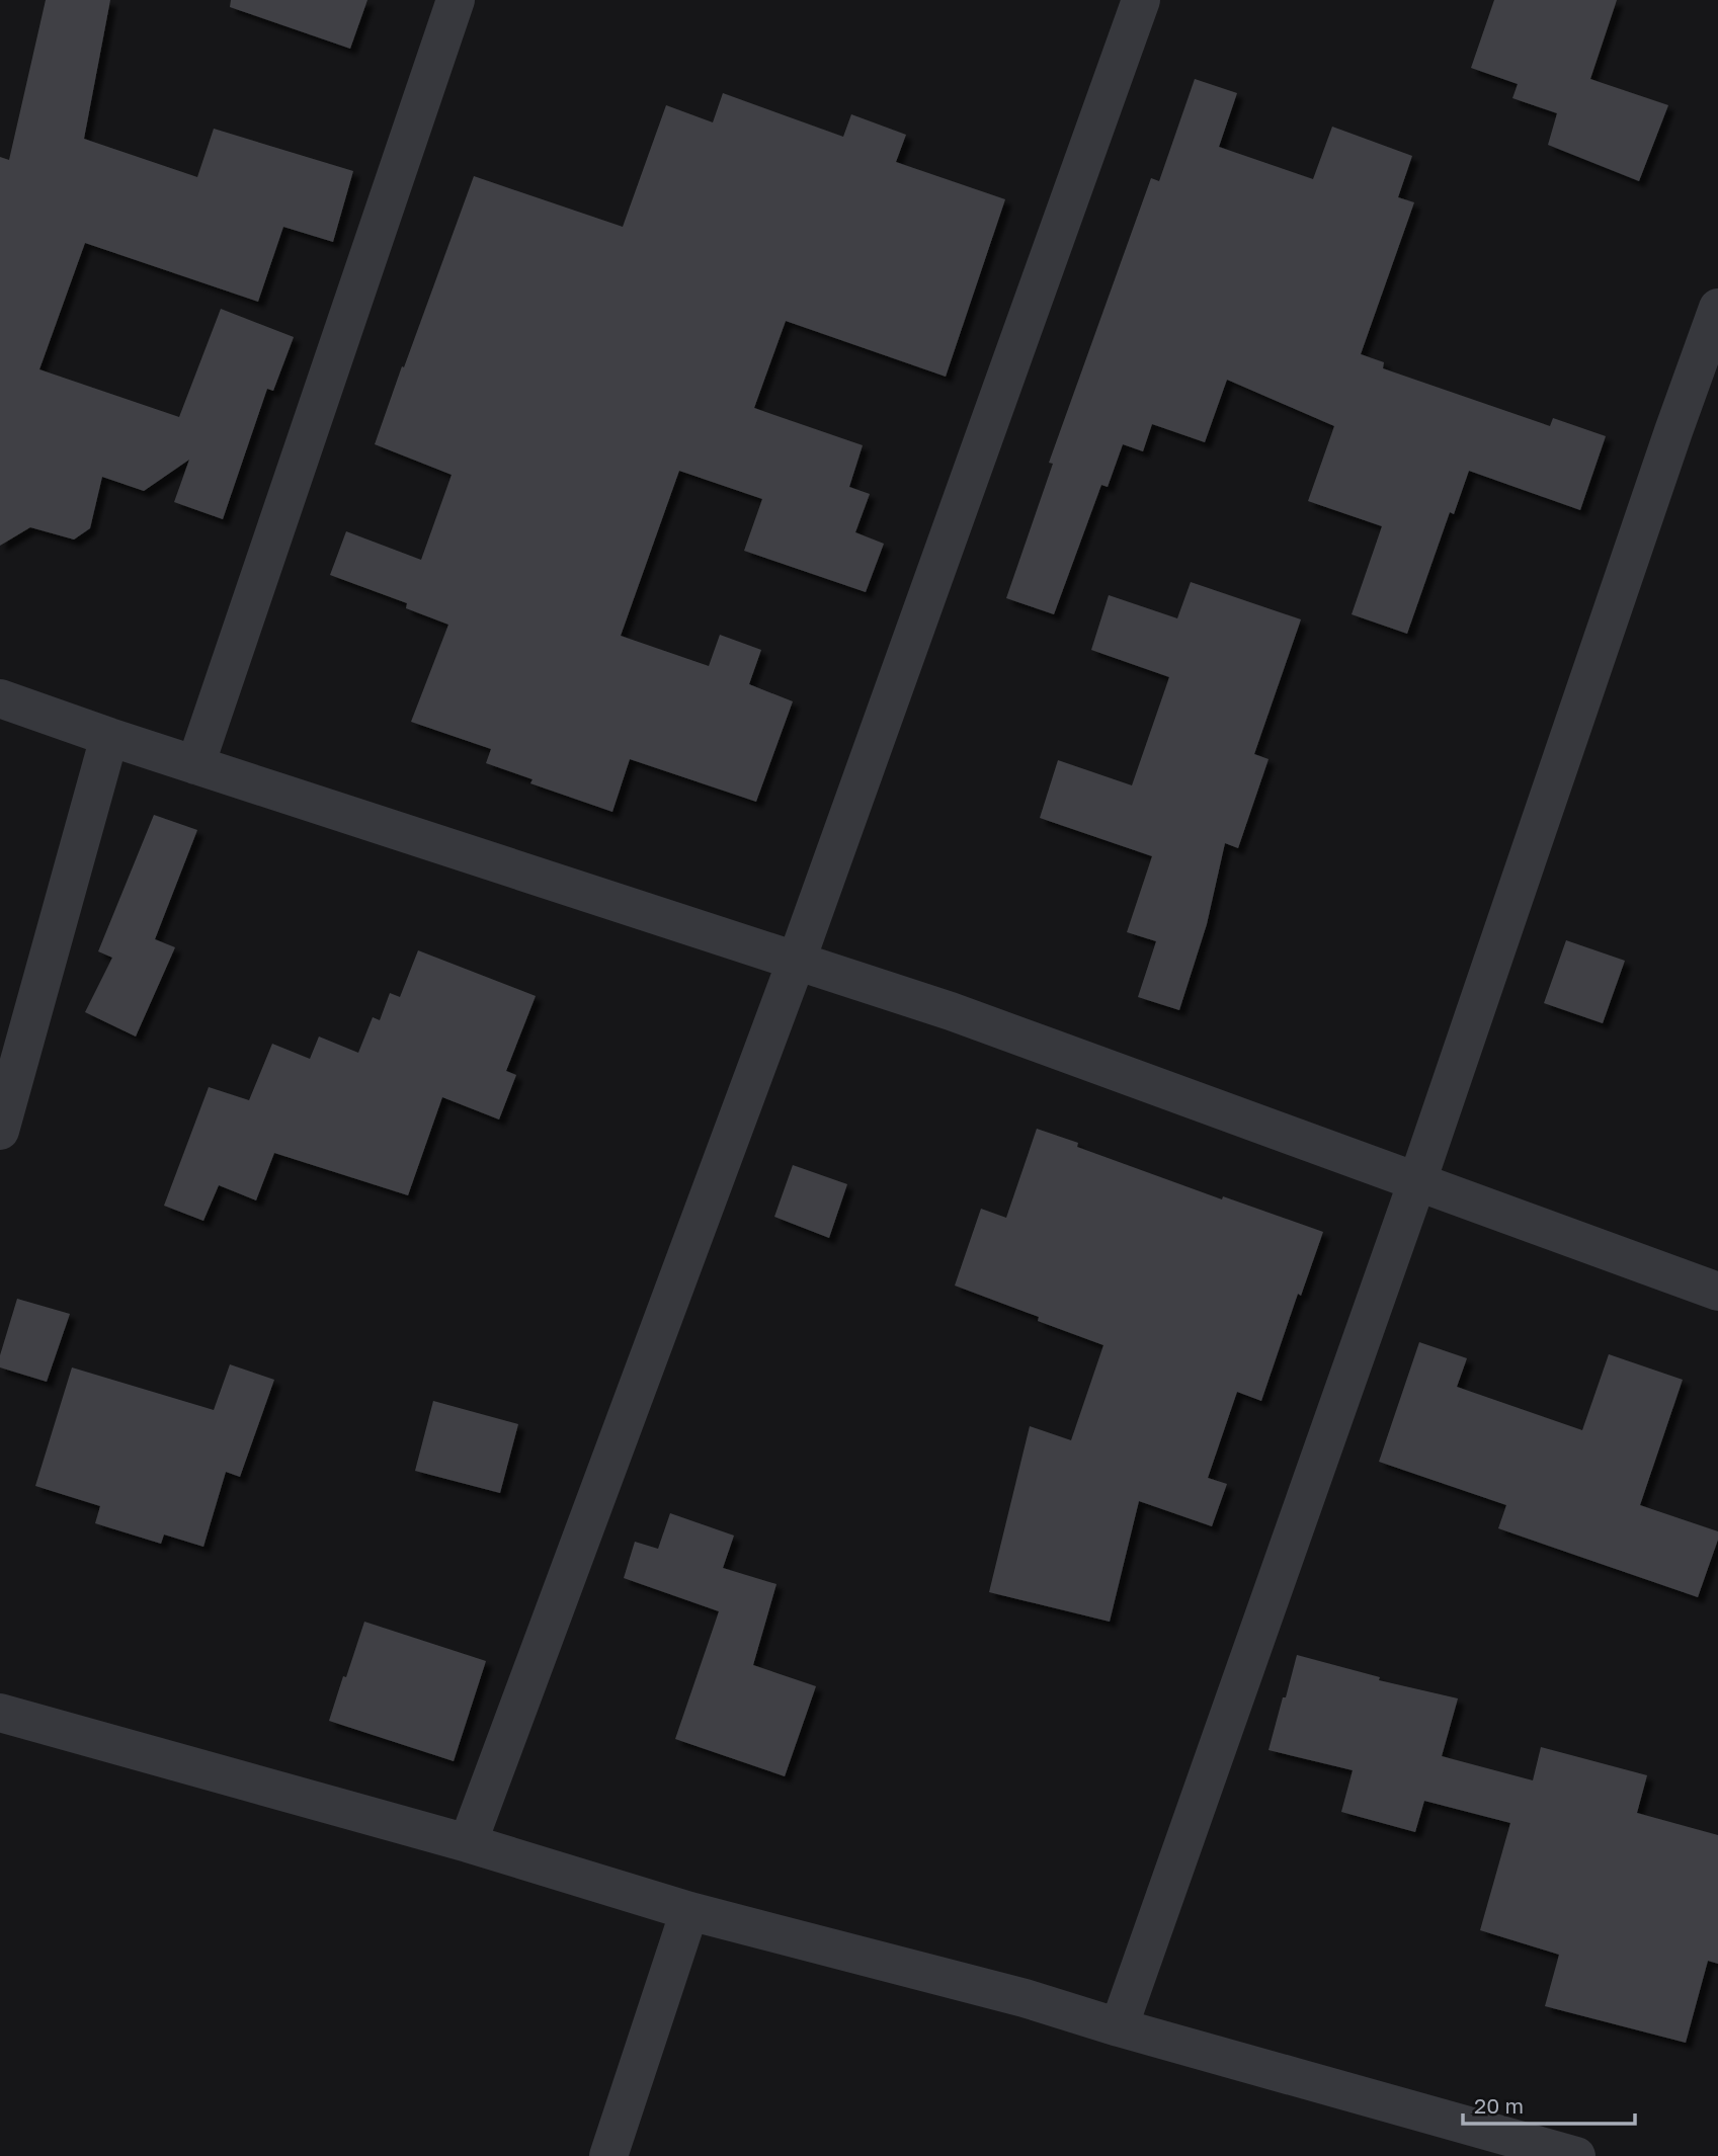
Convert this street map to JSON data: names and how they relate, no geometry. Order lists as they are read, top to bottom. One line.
{"scale_bar":"20 m"}
